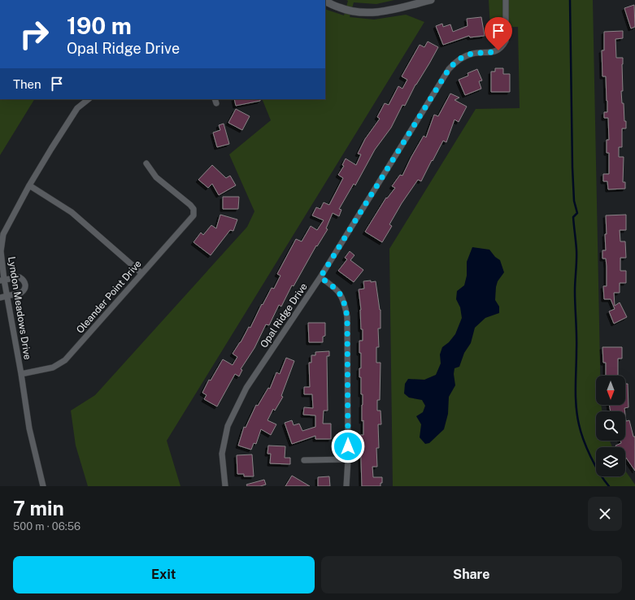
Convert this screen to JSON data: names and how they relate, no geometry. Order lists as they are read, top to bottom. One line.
{"streets":{"street":["Oleander Point Drive","Lyndon Meadows Drive","Opal Ridge Drive"]},"crossings":[["Oleander Point Drive","Lyndon Meadows Drive"]],"north":"bottom","page":{"turn":["190 m","Opal Ridge Drive"],"then":"Then","heading":["7 min","500 m · 06:56"],"buttons":["Exit","Share"]}}
